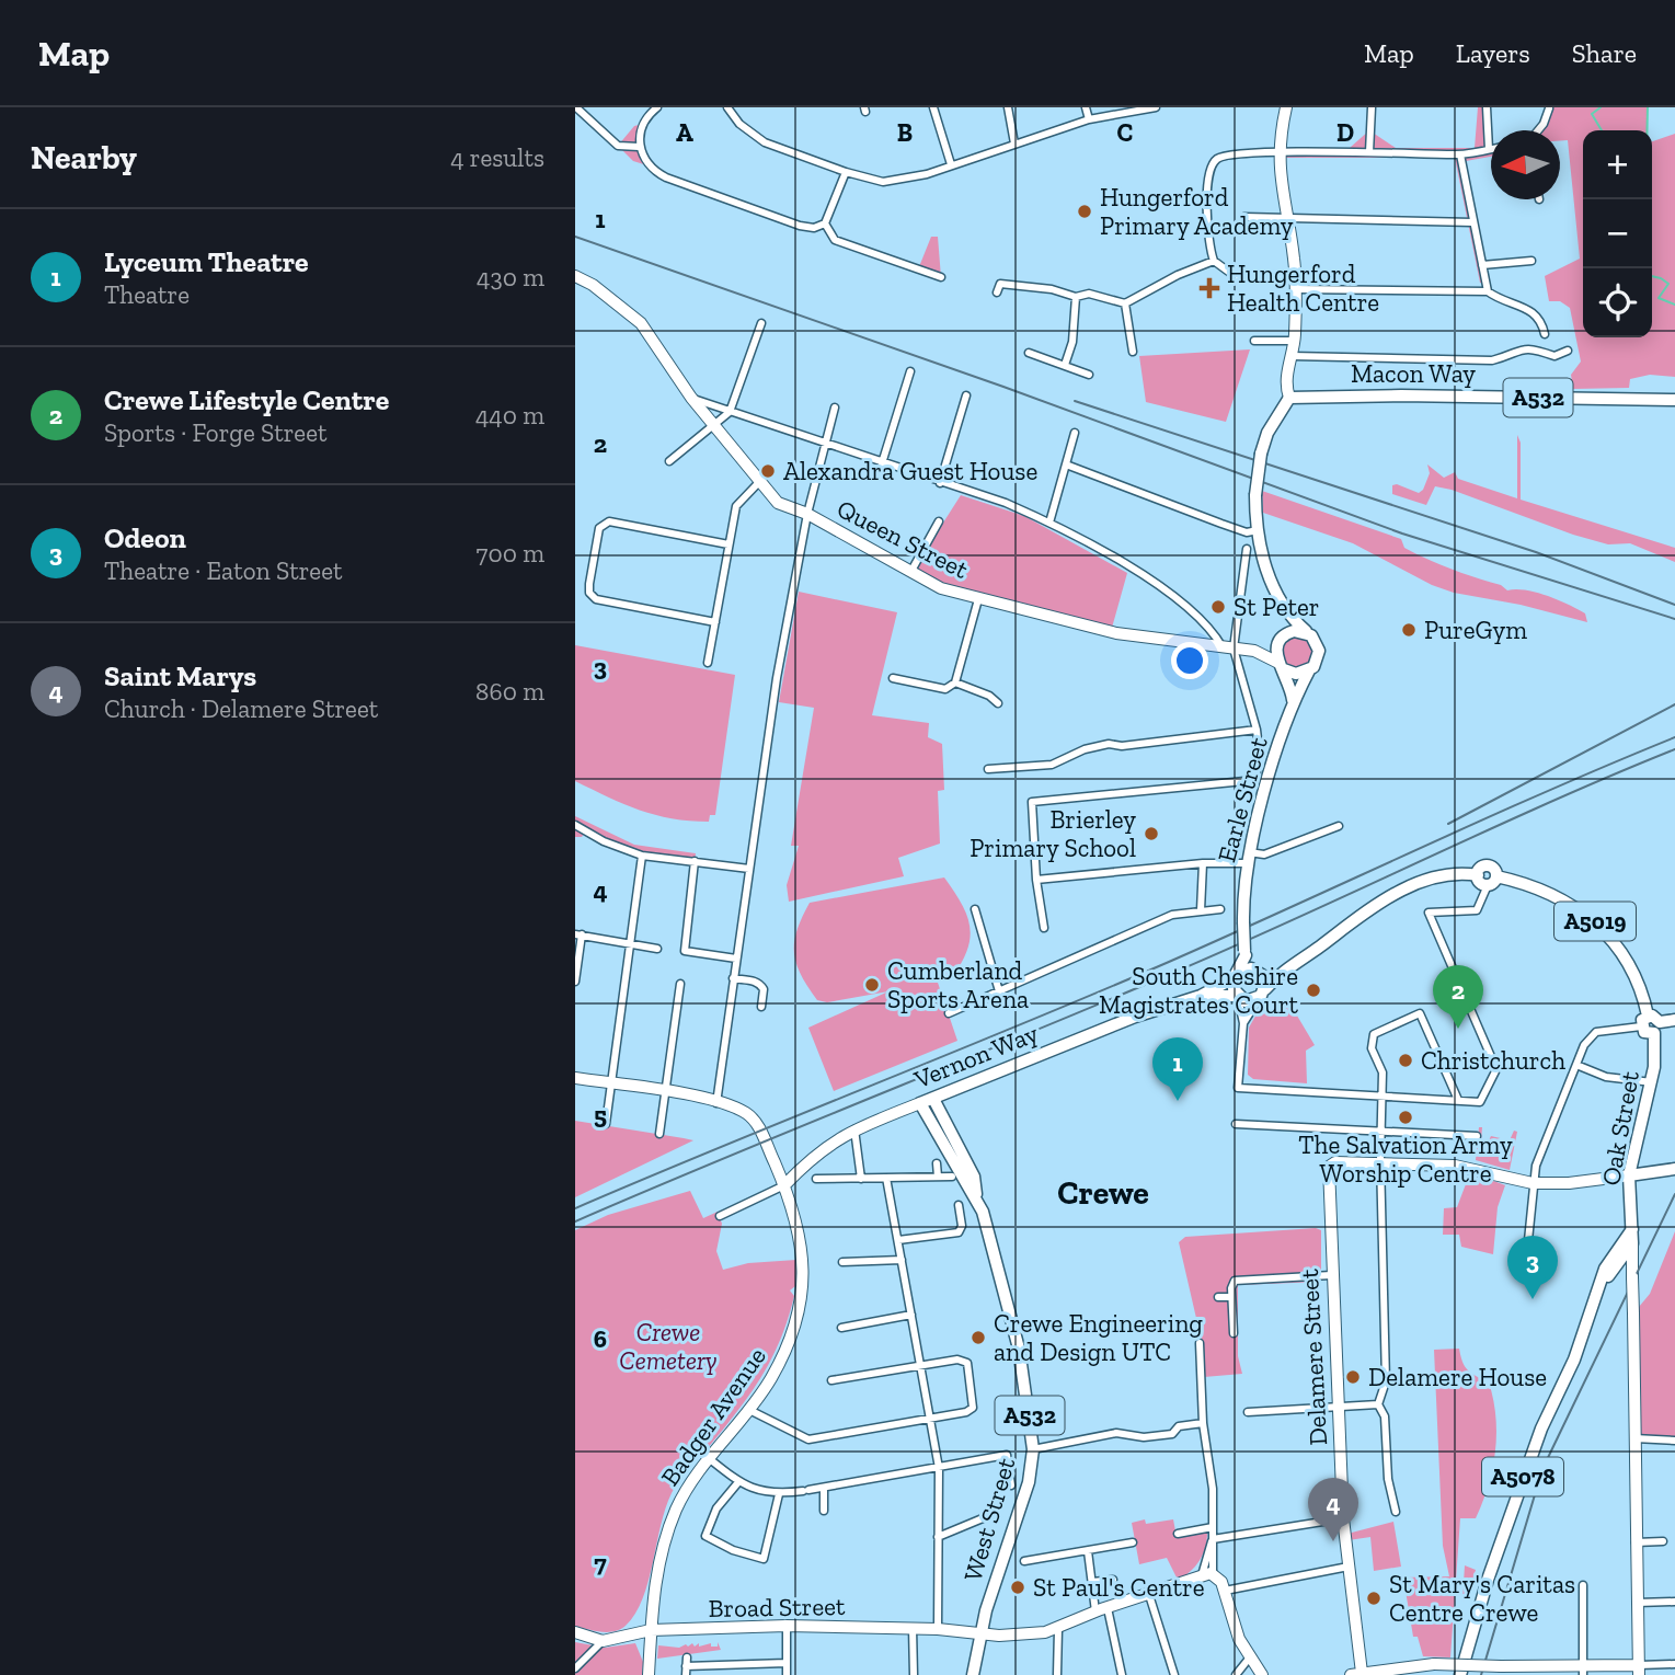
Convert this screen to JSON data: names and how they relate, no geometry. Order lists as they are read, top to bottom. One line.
{"streets":{"main road":["Macon Way","A532","Earle Street","A5019","Vernon Way","Oak Street","A5078","West Street"],"street":["Queen Street","Delamere Street","Badger Avenue","Broad Street"]},"crossings":[["Queen Street","Earle Street"],["Earle Street","A5019"],["Earle Street","Vernon Way"],["A5019","Vernon Way"],["A5019","Oak Street"],["Vernon Way","Badger Avenue"],["Vernon Way","West Street"],["Oak Street","A5078"],["Badger Avenue","Broad Street"],["West Street","Broad Street"]],"districts":["Crewe"],"parks":["Crewe Cemetery"],"places":{"other":["Hungerford Primary Academy","Alexandra Guest House","St Peter","PureGym","Brierley Primary School","Cumberland Sports Arena","South Cheshire Magistrates Court","Christchurch","The Salvation Army Worship Centre","Crewe Engineering and Design UTC","Delamere House","St Paul's Centre","St Mary's Caritas Centre Crewe"],"health":["Hungerford Health Centre"]},"north":"left","page":{"header":"Map","nav":["Map","Layers","Share"],"heading":["Nearby","4 results"],"map_buttons":["+","−"],"list":[{"mark":"1","name":"Lyceum Theatre","note":"Theatre","value":"430 m"},{"mark":"2","name":"Crewe Lifestyle Centre","note":"Sports · Forge Street","value":"440 m"},{"mark":"3","name":"Odeon","note":"Theatre · Eaton Street","value":"700 m"},{"mark":"4","name":"Saint Marys","note":"Church · Delamere Street","value":"860 m"}],"pins":["2","1","3","4"]},"grid":{"columns":["A","B","C","D"],"rows":["1","2","3","4","5","6","7"]}}
